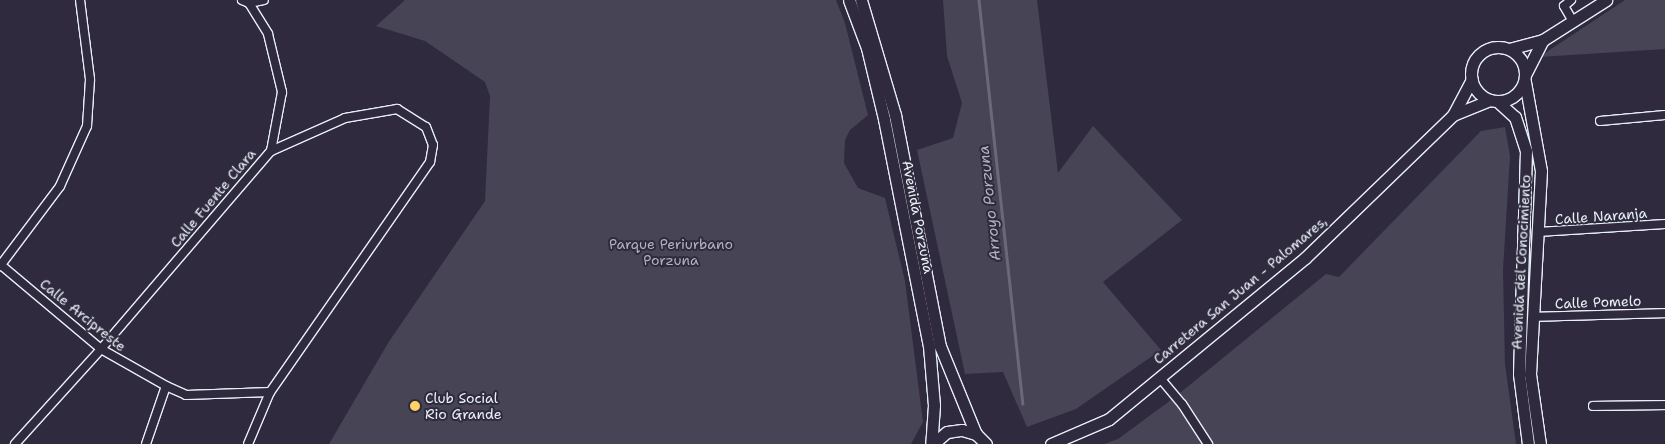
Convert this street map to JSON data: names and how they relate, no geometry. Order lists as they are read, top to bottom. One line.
{"streets":{"street":["Calle Fuente Clara","Calle Naranja","Avenida Porzuna","Avenida del Conocimiento","Carretera San Juan - Palomares,","Calle Pomelo","Calle Arcipreste"]},"crossings":[["Calle Fuente Clara","Calle Arcipreste"],["Calle Naranja","Avenida del Conocimiento"],["Avenida del Conocimiento","Carretera San Juan - Palomares,"],["Avenida del Conocimiento","Calle Pomelo"]],"water":["Arroyo Porzuna"],"parks":["Parque Periurbano Porzuna"],"places":["Club Social Rio Grande"]}
